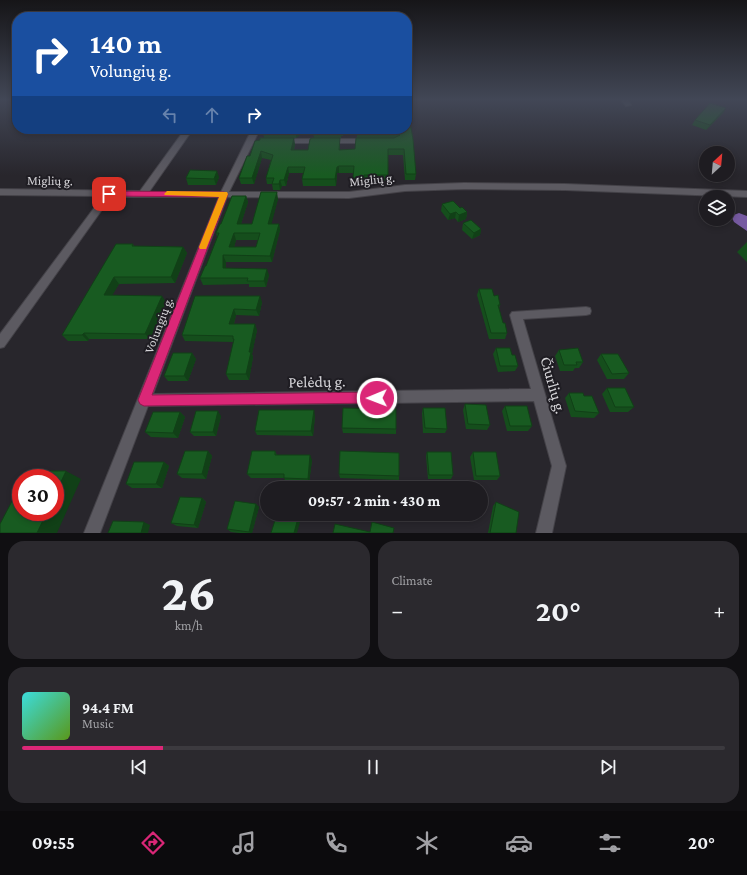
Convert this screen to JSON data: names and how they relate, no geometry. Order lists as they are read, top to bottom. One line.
{"streets":{"street":["Miglių g.","Volungių g.","Pelėdų g.","Čiurlių g."]},"crossings":[["Miglių g.","Volungių g."],["Volungių g.","Pelėdų g."],["Pelėdų g.","Čiurlių g."]],"north":"top right","page":{"turn":["140 m","Volungių g."],"limit":"30","trip":"09:57 · 2 min · 430 m","tile":[["26","km/h"],"Climate"],"heat":["−","20°","+"],"song":["94.4 FM","Music"],"tabs":["09:55","20°"]}}
